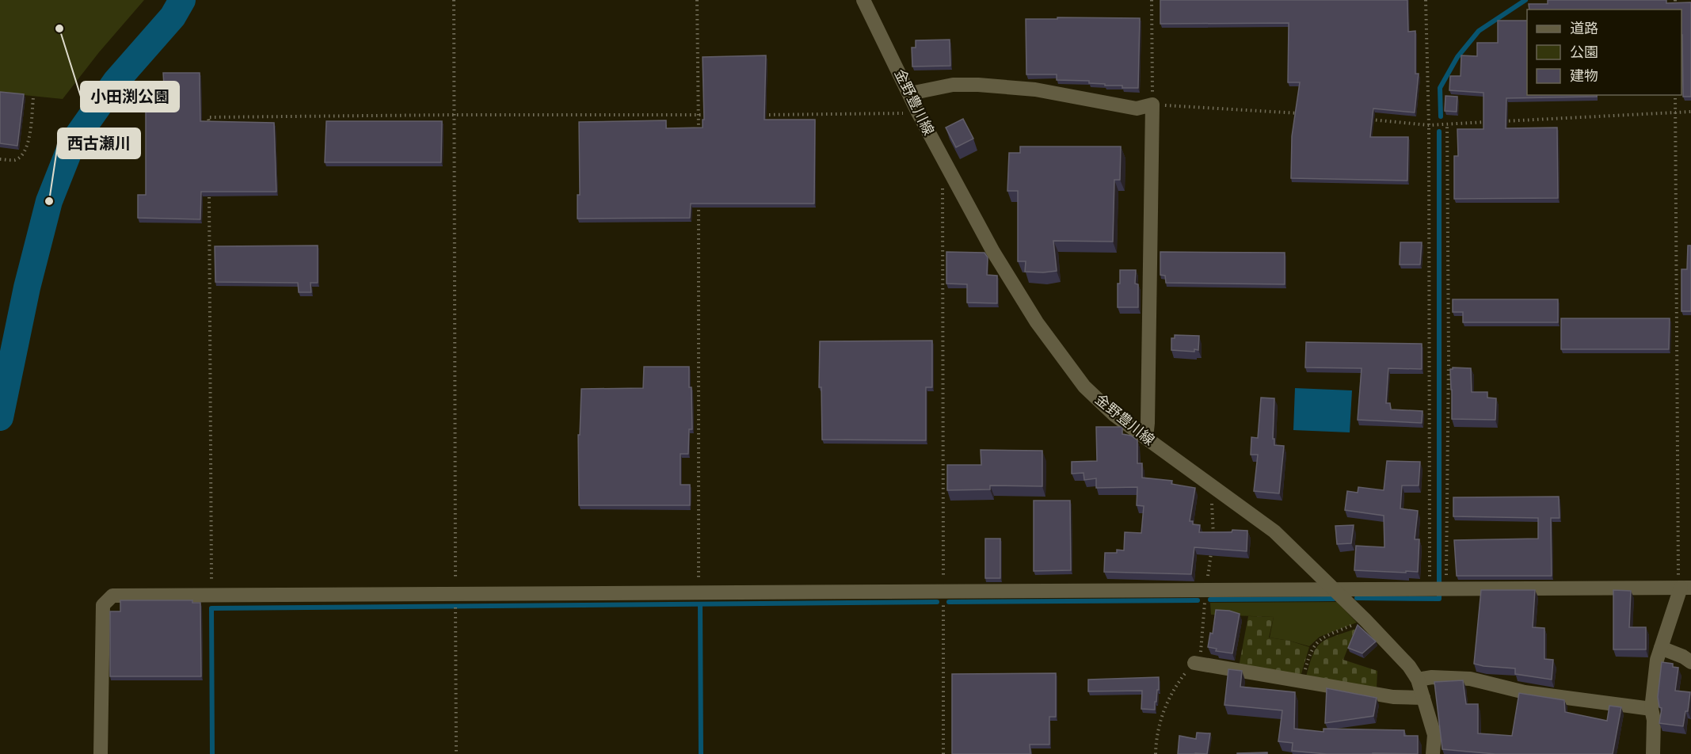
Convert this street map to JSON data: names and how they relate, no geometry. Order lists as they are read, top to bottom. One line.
{"streets":{"street":["金野豊川線"]},"places":["小田渕公園","西古瀬川"],"legend":["道路","公園","建物"]}
